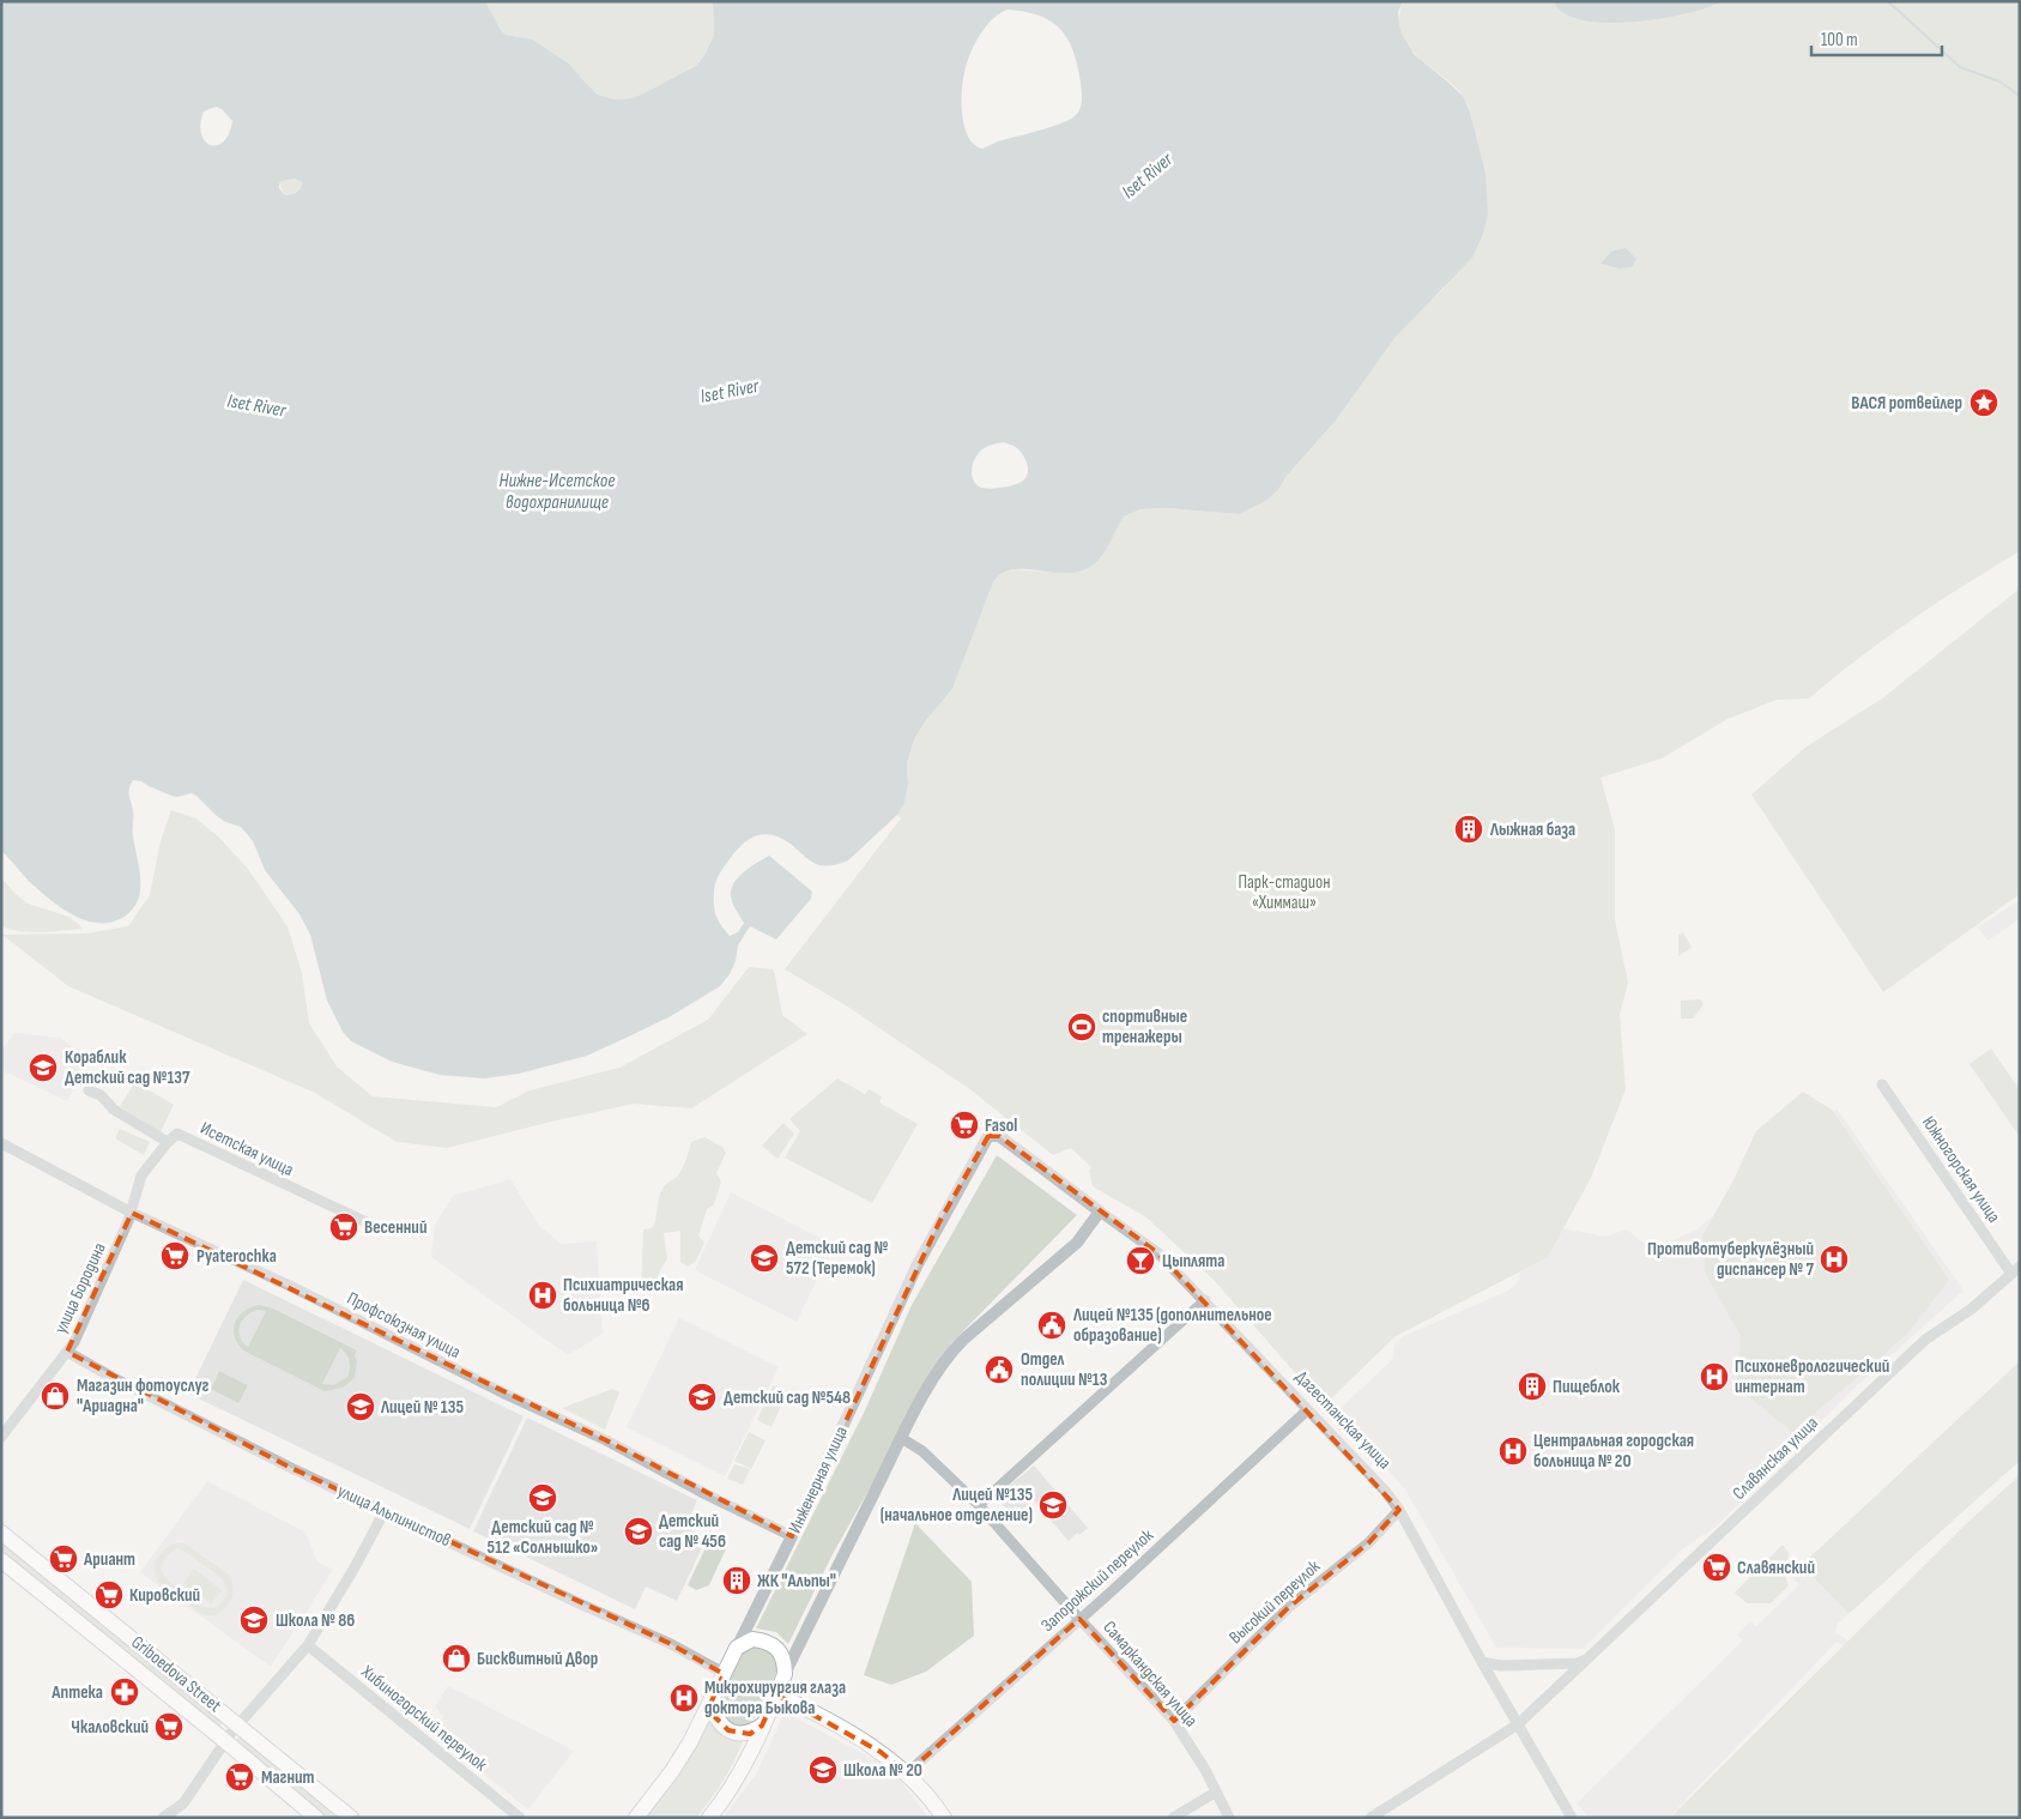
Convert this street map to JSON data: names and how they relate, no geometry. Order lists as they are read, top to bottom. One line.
{"streets":{"main road":["Инженерная улица","Griboedova Street"],"street":["Исетская улица","Южногорская улица","улица Бородина","Профсоюзная улица","Дагестанская улица","Славянская улица","улица Альпинистов","Запорожский переулок","Высокий переулок","Самаркандская улица","Хибиногорский переулок"]},"crossings":[["Исетская улица","улица Бородина"],["Южногорская улица","Славянская улица"],["улица Бородина","Профсоюзная улица"],["улица Бородина","улица Альпинистов"],["Профсоюзная улица","Инженерная улица"],["Дагестанская улица","Славянская улица"],["Дагестанская улица","Инженерная улица"],["Дагестанская улица","Запорожский переулок"],["Дагестанская улица","Высокий переулок"],["Инженерная улица","улица Альпинистов"],["Запорожский переулок","Самаркандская улица"],["Высокий переулок","Самаркандская улица"]],"water":["Iset River","Нижне-Исетское водохранилище"],"parks":["Парк-стадион «Химмаш»"],"places":{"place":["ВАСЯ ротвейлер"],"building":["Лыжная база","Пищеблок","ЖК \"Альпы\""],"sports":["спортивные тренажеры"],"school or university":["Кораблик Детский сад №137","Детский сад № 572 (Теремок)","Детский сад №548","Лицей № 135","Детский сад № 512 «Солнышко»","Лицей №135 (начальное отделение)","Детский сад № 456","Школа № 86","Школа № 20"],"supermarket":["Fasol","Весенний","Pyaterochka","Ариант","Славянский","Кировский","Чкаловский","Магнит"],"hospital":["Противотуберкулёзный диспансер № 7","Психиатрическая больница №6","Психоневрологический интернат","Центральная городская больница № 20","Микрохирургия глаза доктора Быкова"],"bar":["Цыплята"],"public building":["Лицей №135 (дополнительное образование)","Отдел полиции №13"],"shop":["Магазин фотоуслуг \"Ариадна\"","Бисквитный Двор"],"pharmacy":["Аптека"]},"scale_bar":"100 m"}
